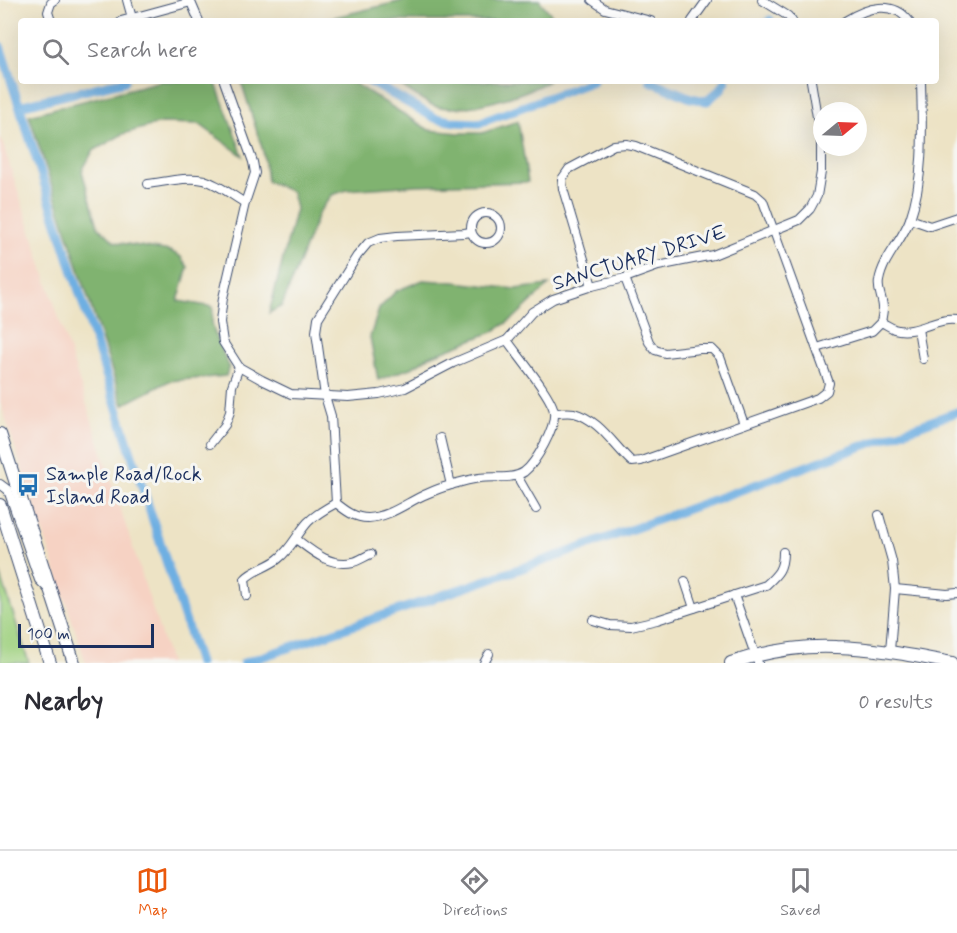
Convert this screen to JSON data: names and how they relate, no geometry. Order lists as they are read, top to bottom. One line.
{"streets":{"street":["SANCTUARY DRIVE"]},"places":{"bus stop":["Sample Road/Rock Island Road"]},"scale_bar":"100 m","north":"right","page":{"search":"Search here","scale":"100 m","heading":["Nearby","0 results"],"nav":["Map","Directions","Saved"]}}
